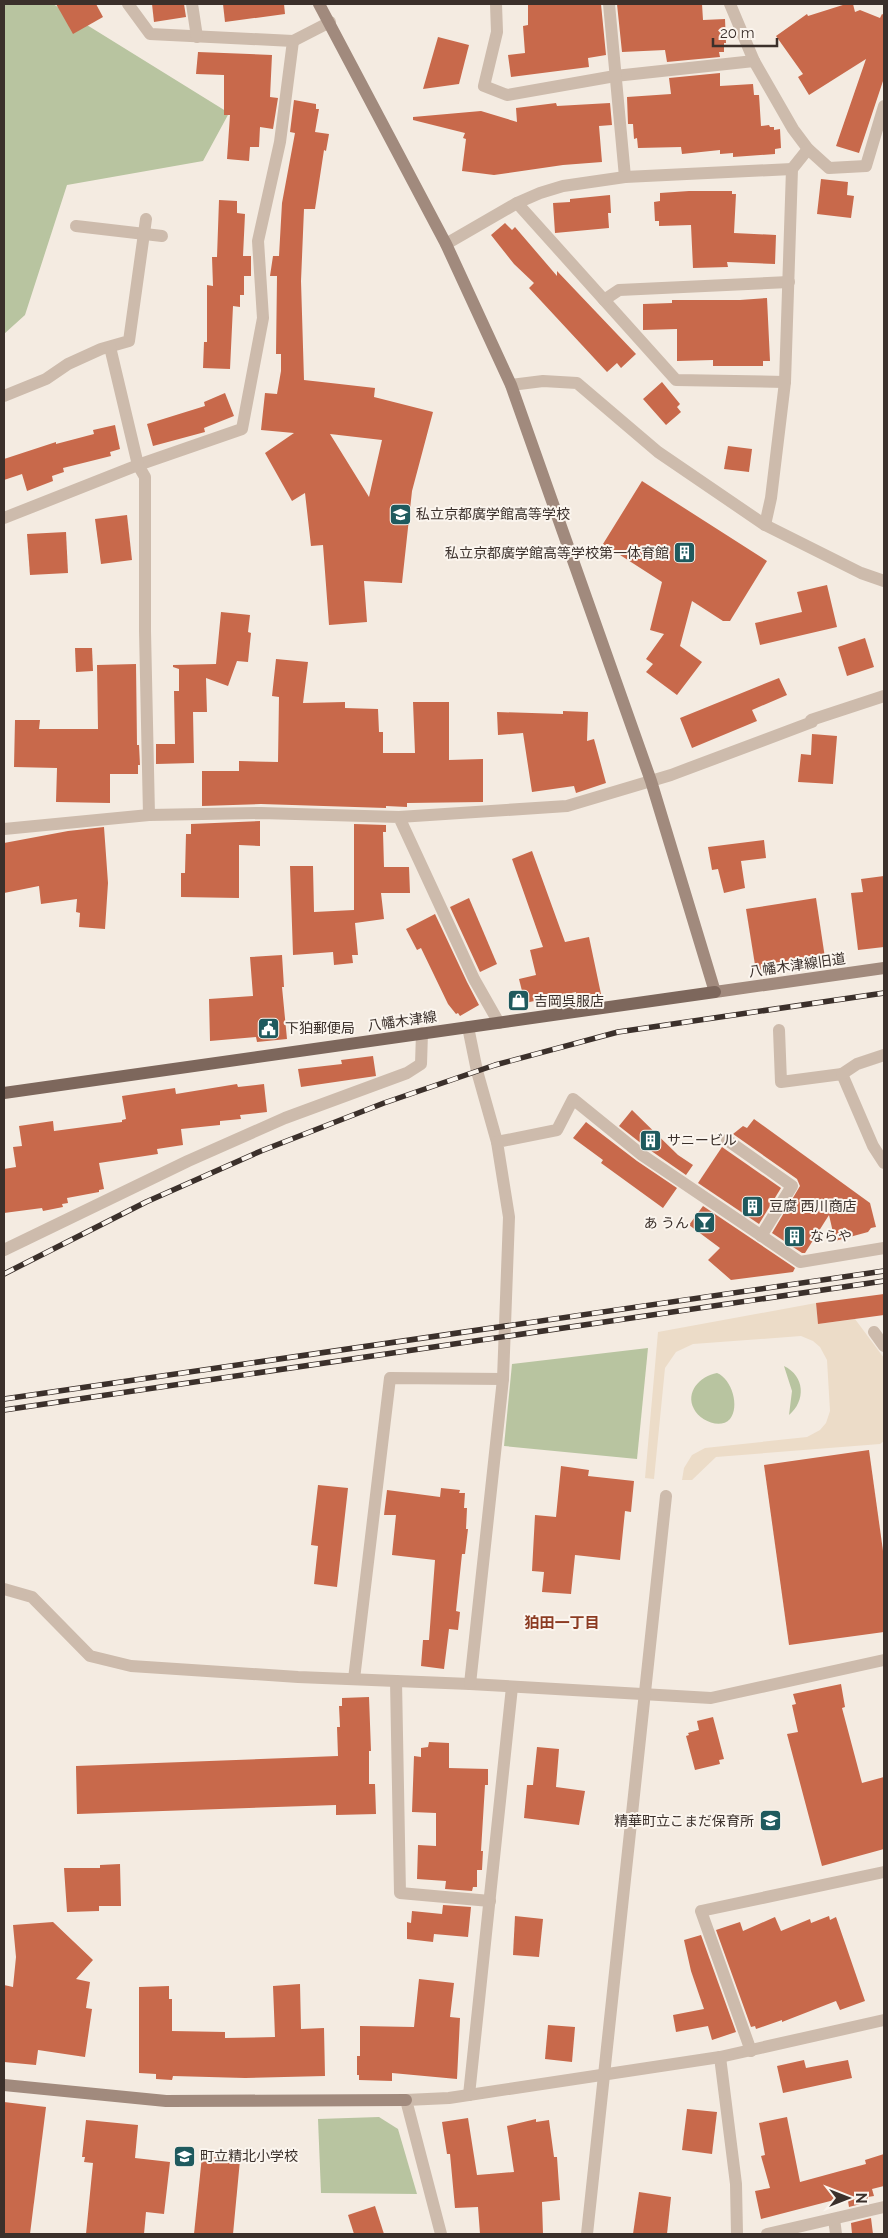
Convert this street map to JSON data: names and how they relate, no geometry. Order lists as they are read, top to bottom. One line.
{"streets":{"main road":["八幡木津線"],"street":["八幡木津線旧道"]},"crossings":[["八幡木津線旧道","八幡木津線"]],"districts":["狛田一丁目"],"places":{"school or university":["私立京都廣学館高等学校","精華町立こまだ保育所","町立精北小学校"],"building":["私立京都廣学館高等学校第一体育館","サニービル","豆腐 西川商店","ならや"],"shop":["吉岡呉服店"],"public building":["下狛郵便局"],"bar":["あ うん"]},"scale_bar":"20 m","north":"right"}
